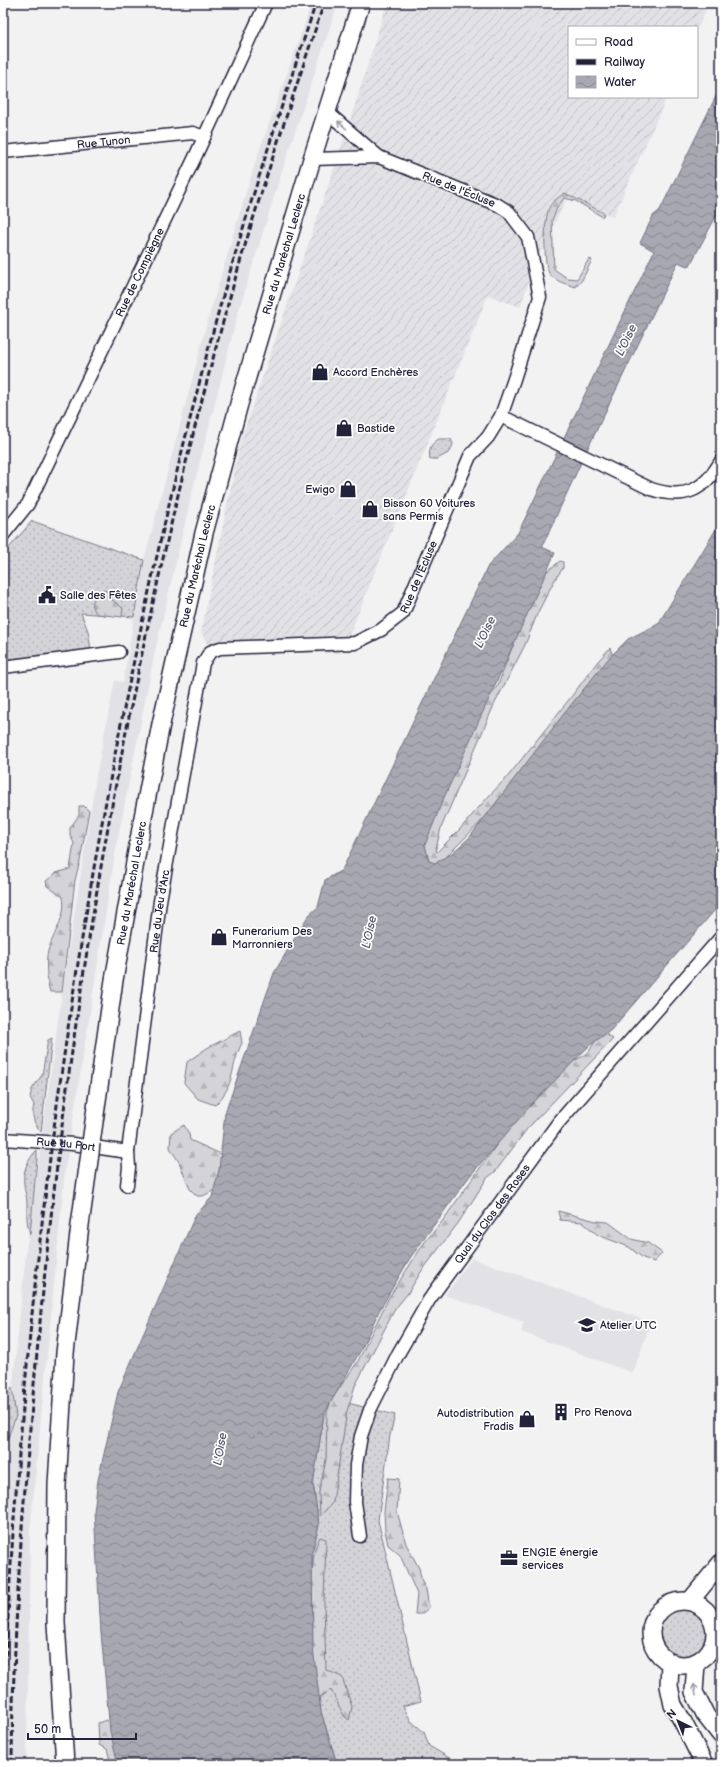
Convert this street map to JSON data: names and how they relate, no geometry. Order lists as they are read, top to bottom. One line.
{"streets":{"main road":["Rue du Maréchal Leclerc"],"street":["Rue Tunon","Rue de l'Écluse","Rue de Compiègne","Rue du Jeu d'Arc","Rue du Port","Quai du Clos des Roses"]},"crossings":[["Rue Tunon","Rue de Compiègne"],["Rue de l'Écluse","Rue du Maréchal Leclerc"],["Rue de l'Écluse","Rue du Jeu d'Arc"],["Rue du Jeu d'Arc","Rue du Port"]],"water":["L'Oise"],"places":{"shop":["Accord Enchères","Bastide","Ewigo","Bisson 60 Voitures sans Permis","Funerarium Des Marronniers","Autodistribution Fradis"],"public building":["Salle des Fêtes"],"school or university":["Atelier UTC"],"building":["Pro Renova"],"office":["ENGIE énergie services"]},"legend":["Road","Railway","Water"],"scale_bar":"50 m","north":"top left"}
